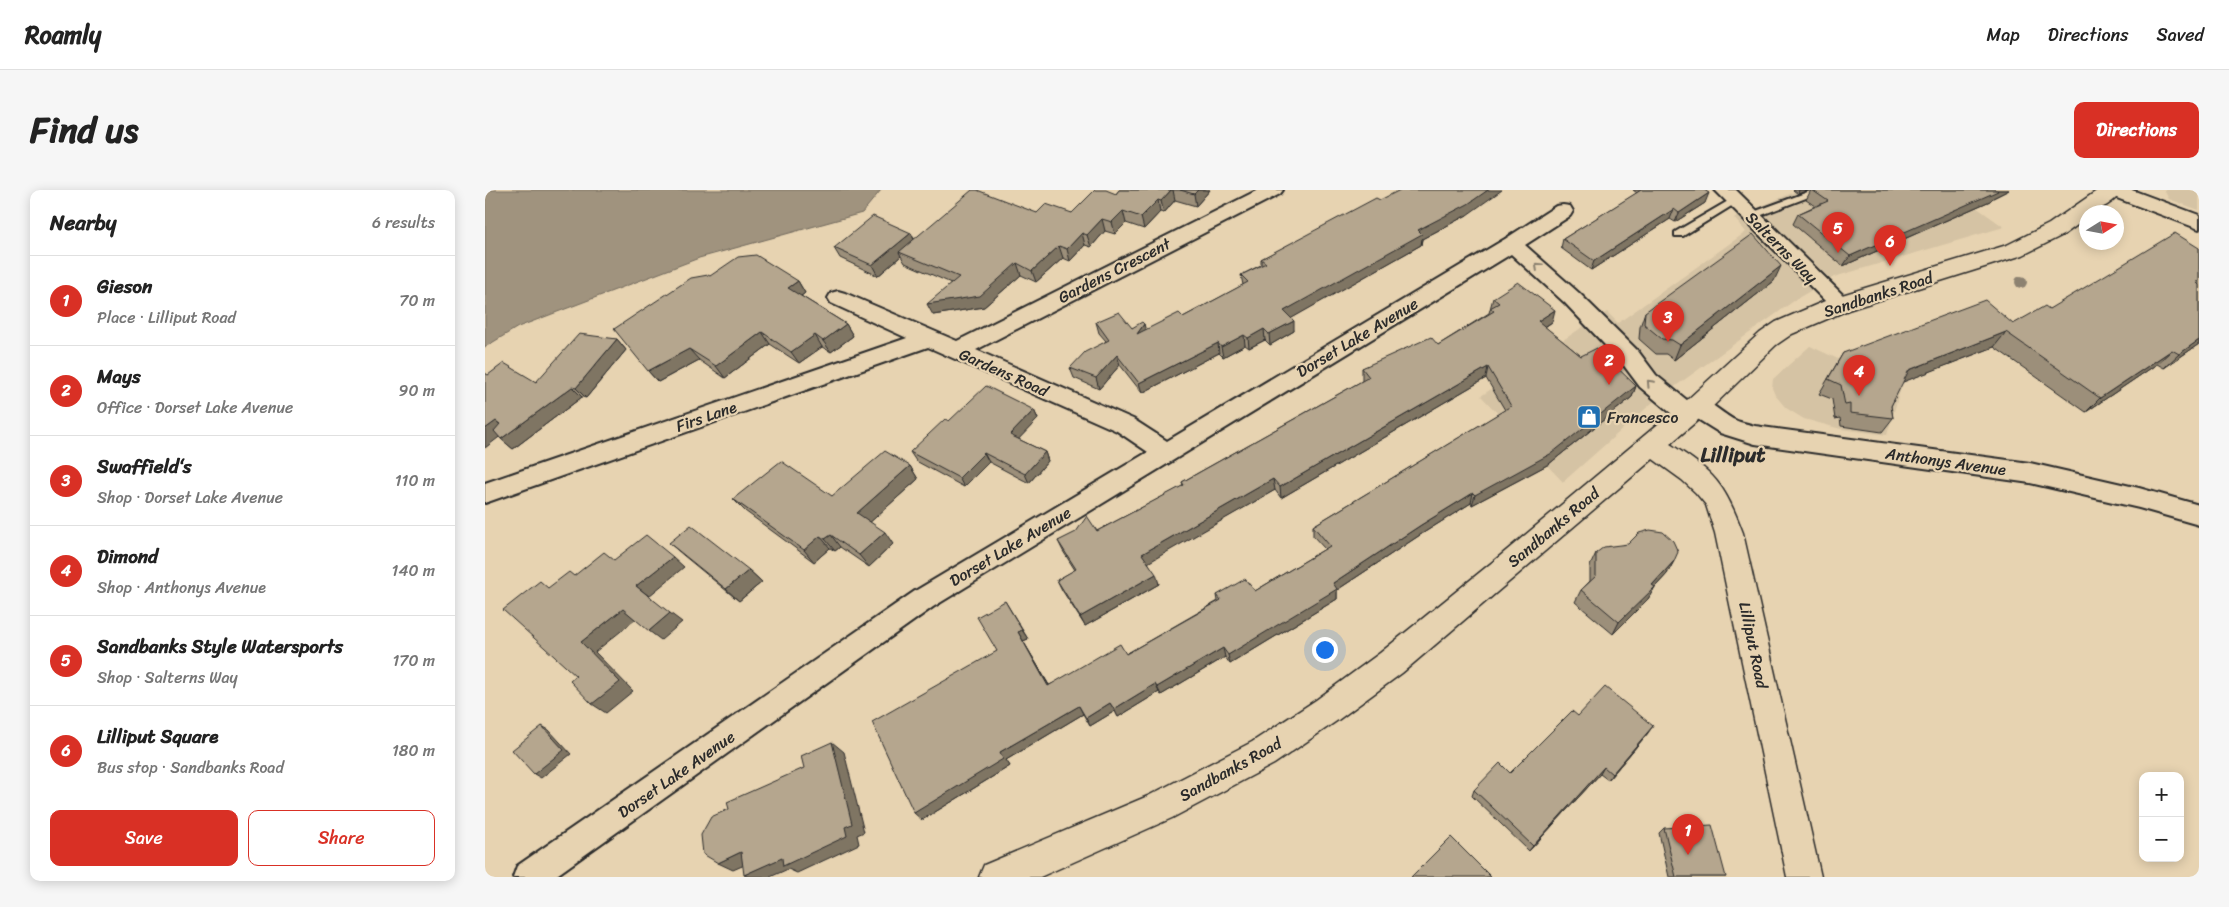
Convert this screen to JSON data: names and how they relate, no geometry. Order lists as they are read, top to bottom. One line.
{"streets":{"main road":["Sandbanks Road","Lilliput Road"],"street":["Salterns Way","Gardens Crescent","Dorset Lake Avenue","Gardens Road","Firs Lane","Anthonys Avenue"]},"crossings":[["Salterns Way","Sandbanks Road"],["Gardens Crescent","Gardens Road"],["Sandbanks Road","Anthonys Avenue"],["Sandbanks Road","Lilliput Road"],["Dorset Lake Avenue","Gardens Road"],["Gardens Road","Firs Lane"]],"districts":["Lilliput"],"places":{"shop":["Francesco"]},"north":"right","page":{"header":"Roamly","nav":["Map","Directions","Saved"],"title":"Find us","buttons":["Directions",["Save","Share"]],"heading":["Nearby","6 results"],"pins":["5","6","3","2","4","1"],"list":[{"mark":"1","name":"Gieson","note":"Place · Lilliput Road","value":"70 m"},{"mark":"2","name":"Mays","note":"Office · Dorset Lake Avenue","value":"90 m"},{"mark":"3","name":"Swaffield‘s","note":"Shop · Dorset Lake Avenue","value":"110 m"},{"mark":"4","name":"Dimond","note":"Shop · Anthonys Avenue","value":"140 m"},{"mark":"5","name":"Sandbanks Style Watersports","note":"Shop · Salterns Way","value":"170 m"},{"mark":"6","name":"Lilliput Square","note":"Bus stop · Sandbanks Road","value":"180 m"}],"map_buttons":["+","−"]}}
